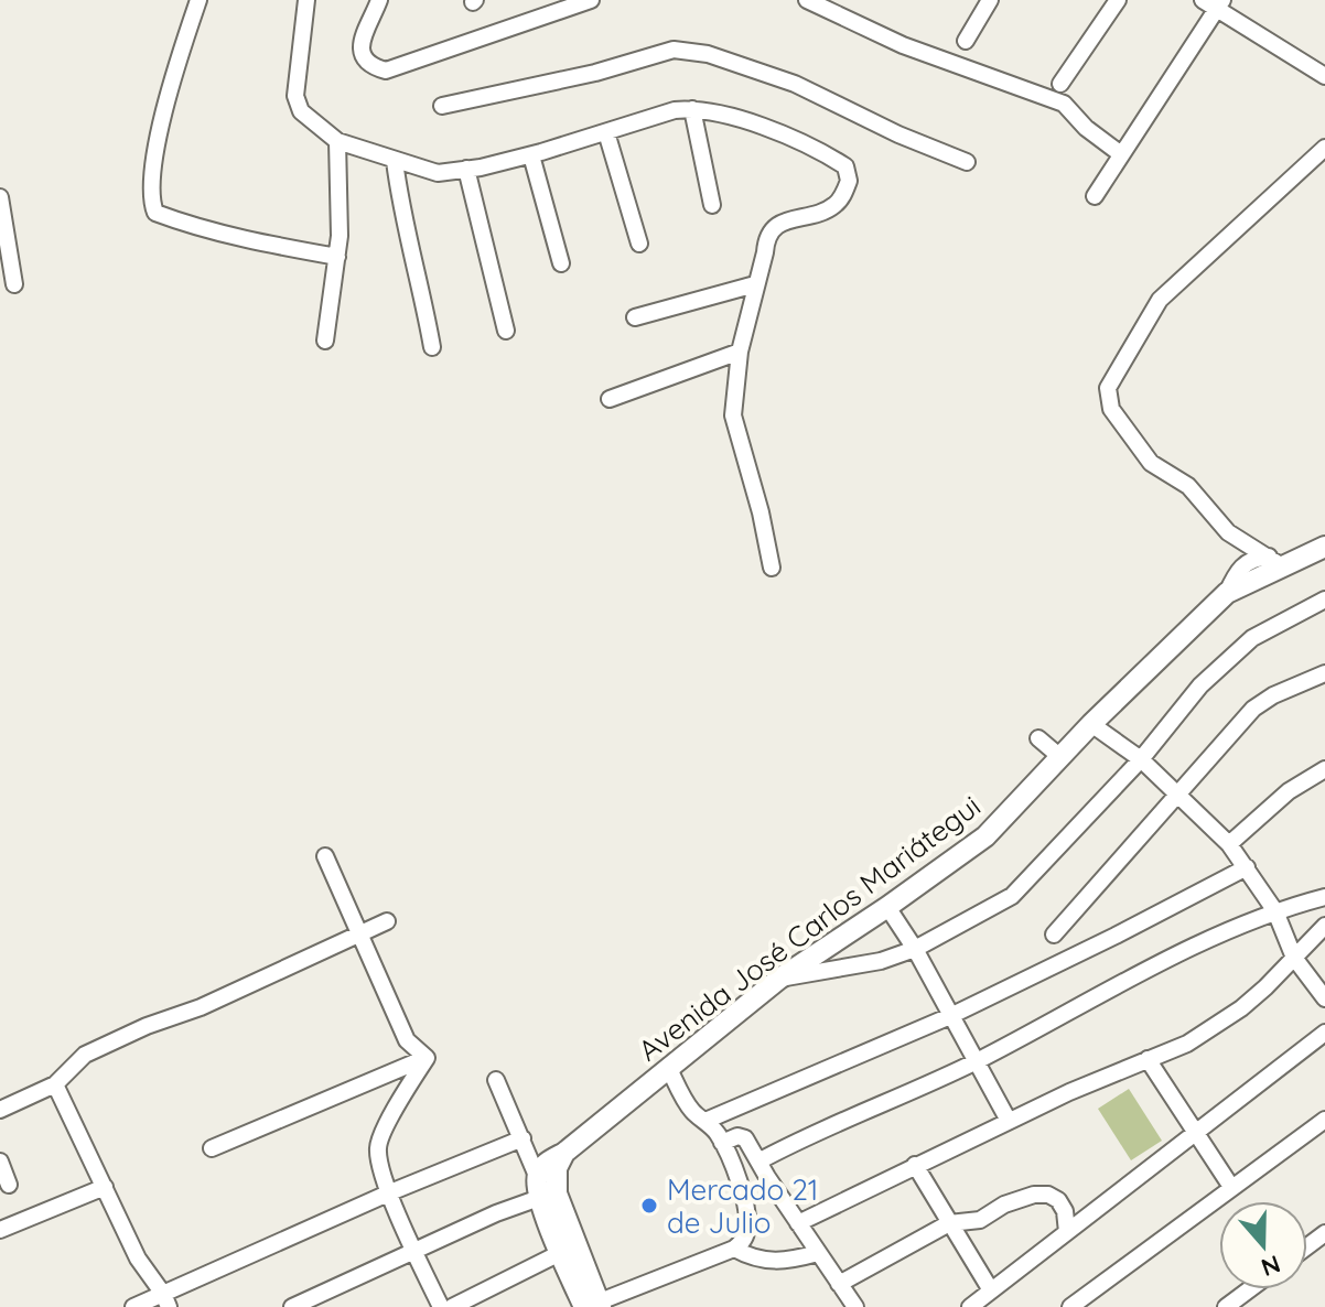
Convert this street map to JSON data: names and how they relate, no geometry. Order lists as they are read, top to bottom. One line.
{"streets":{"street":["Avenida José Carlos Mariátegui"]},"places":["Mercado 21 de Julio"],"north":"bottom"}
